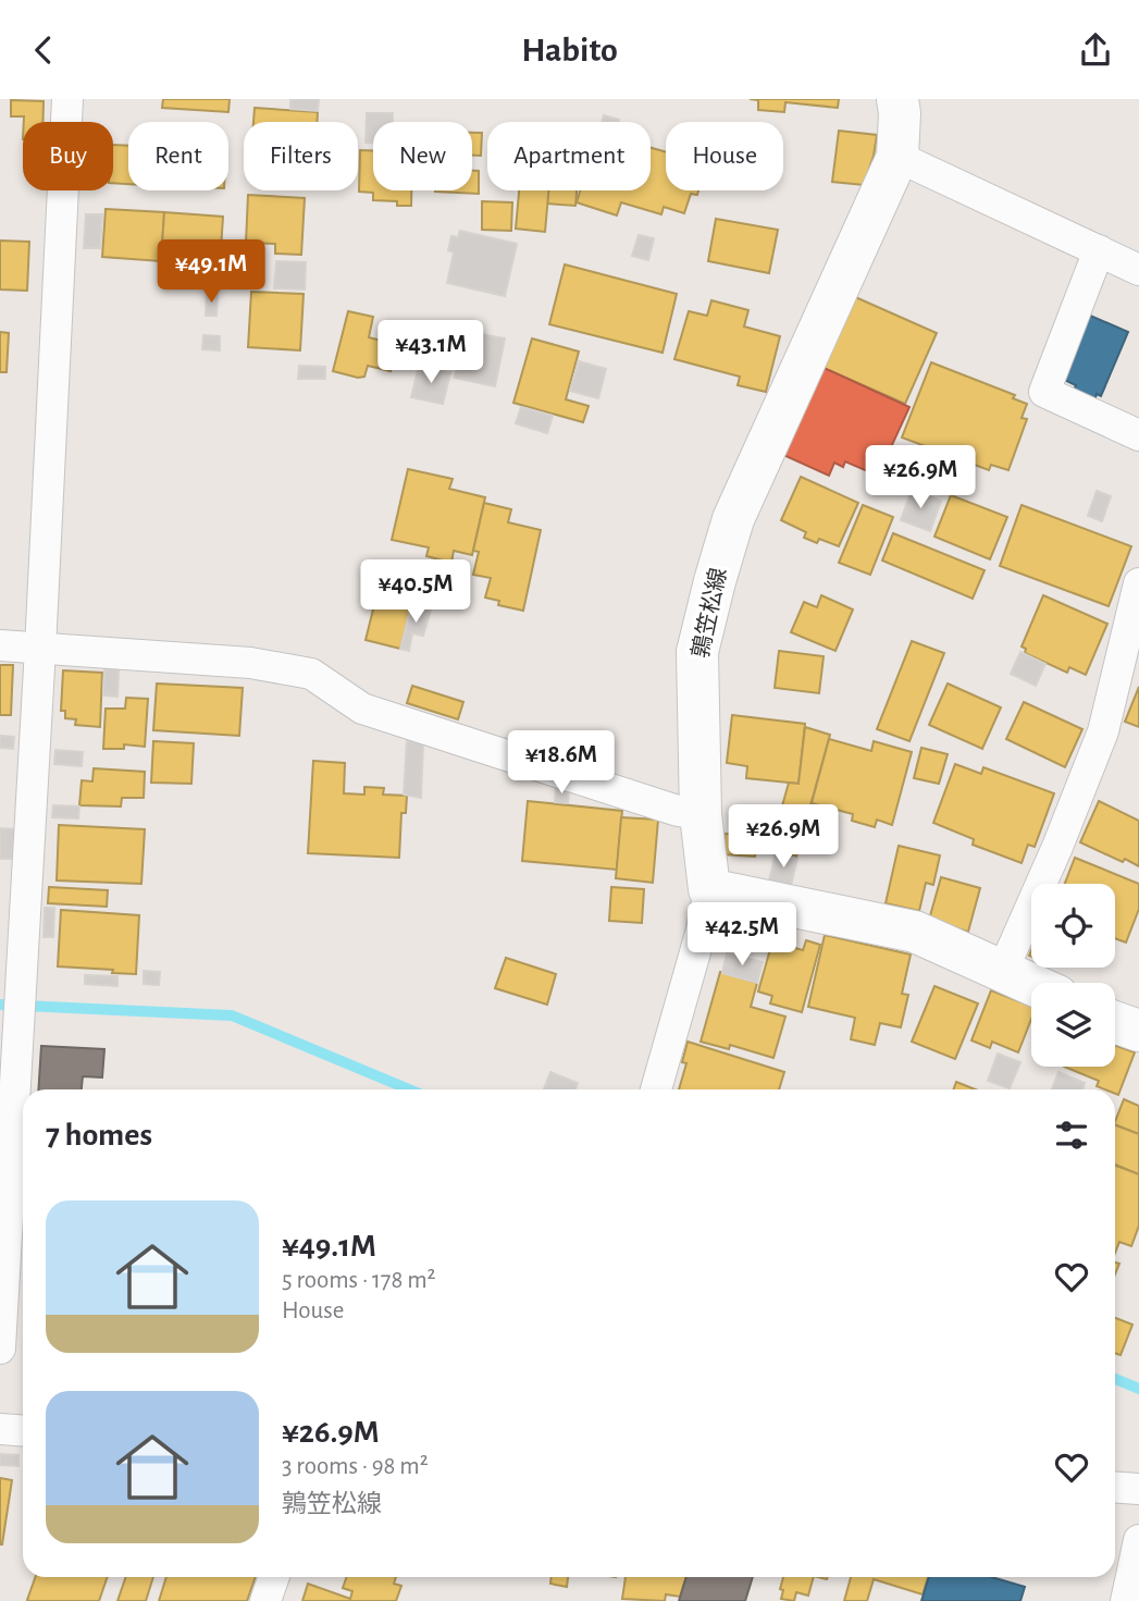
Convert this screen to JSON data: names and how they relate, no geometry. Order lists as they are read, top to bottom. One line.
{"streets":{"main road":["鶉笠松線"]},"page":{"header":"Habito","chip":["Buy","Rent","Filters","New","Apartment","House"],"price":["¥49.1M","¥43.1M","¥26.9M","¥40.5M","¥18.6M","¥26.9M","¥42.5M"],"heading":"7 homes","list":[{"name":"¥49.1M","note":"5 rooms · 178 m² · House"},{"name":"¥26.9M","note":"3 rooms · 98 m² · 鶉笠松線"}]}}
